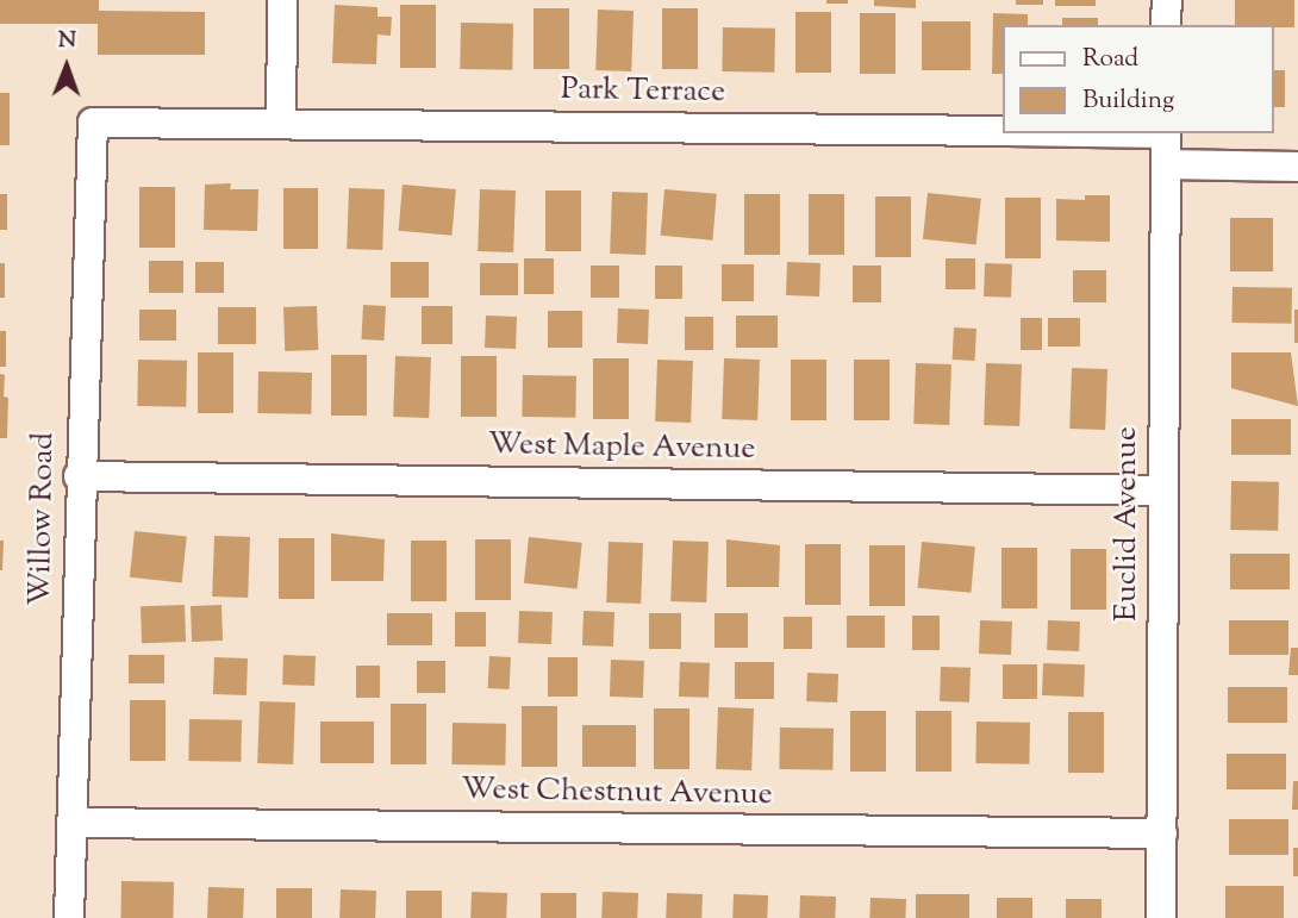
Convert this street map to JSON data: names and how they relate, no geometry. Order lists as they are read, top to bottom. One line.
{"streets":{"street":["Park Terrace","West Maple Avenue","Willow Road","Euclid Avenue","West Chestnut Avenue"]},"crossings":[["Park Terrace","Willow Road"],["West Maple Avenue","Willow Road"],["West Maple Avenue","Euclid Avenue"],["Willow Road","West Chestnut Avenue"],["Euclid Avenue","West Chestnut Avenue"]],"legend":["Road","Building"],"north":"top"}
